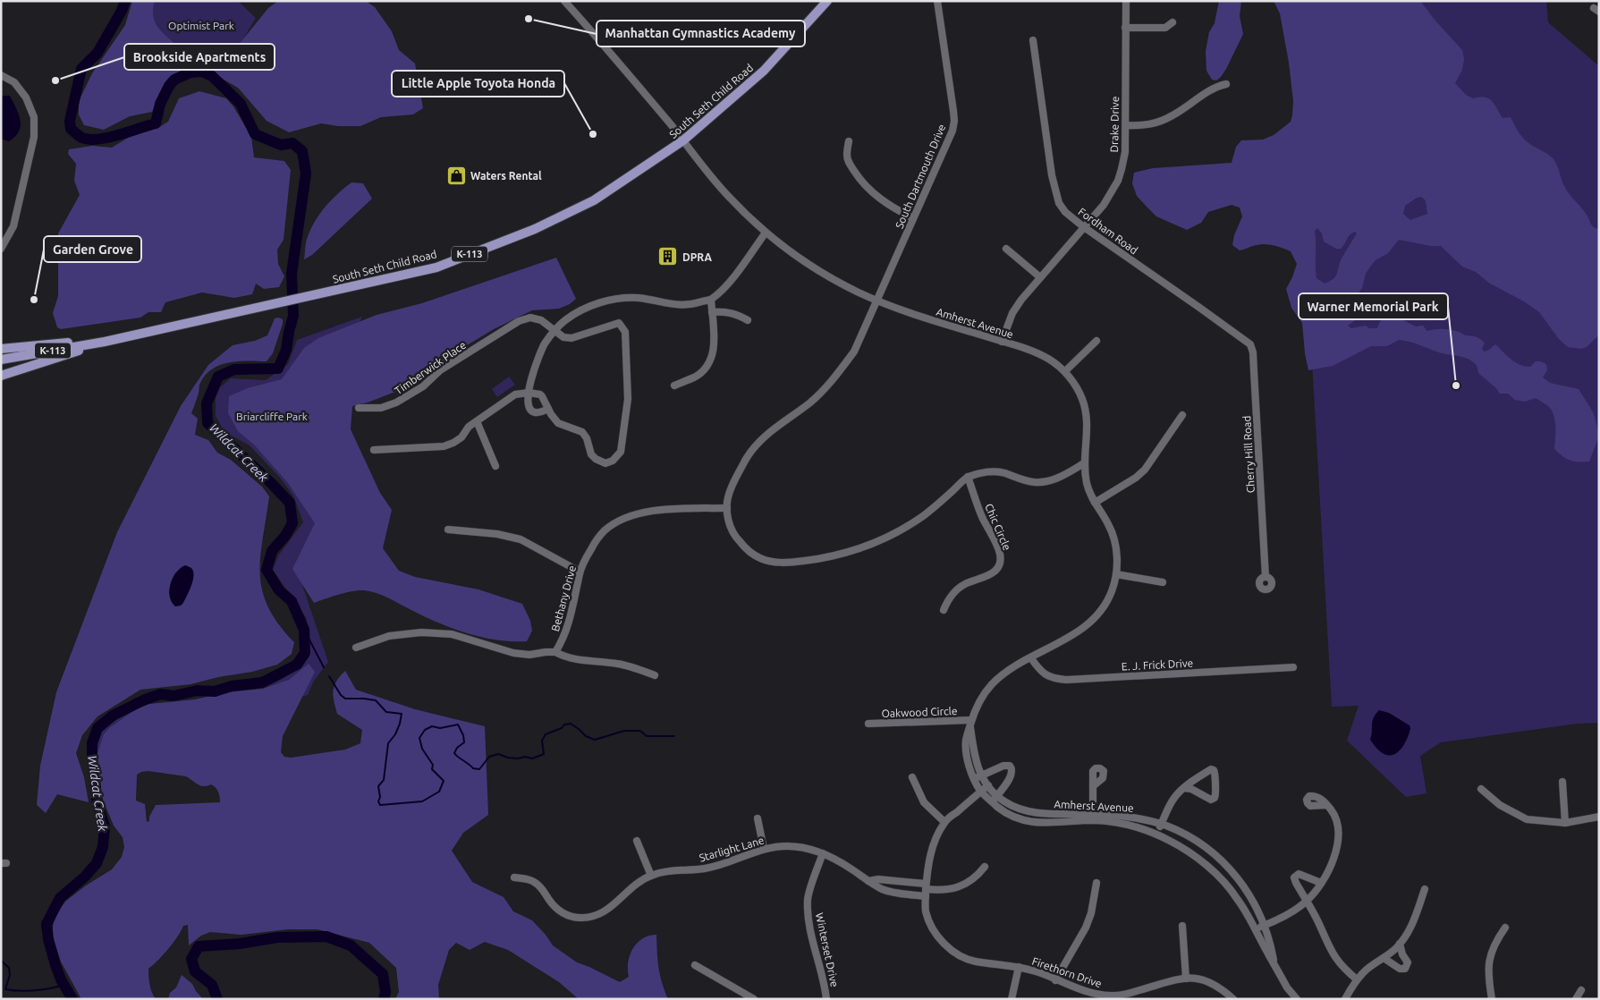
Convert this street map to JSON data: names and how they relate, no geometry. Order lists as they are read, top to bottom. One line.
{"streets":{"main road":["South Seth Child Road","K-113"],"street":["Drake Drive","South Dartmouth Drive","Fordham Road","Amherst Avenue","Timberwick Place","Cherry Hill Road","Chic Circle","Bethany Drive","E. J. Frick Drive","Oakwood Circle","Starlight Lane","Winterset Drive","Firethorn Drive"]},"crossings":[["South Seth Child Road","Amherst Avenue"],["Drake Drive","Fordham Road"],["Drake Drive","Amherst Avenue"],["South Dartmouth Drive","Amherst Avenue"],["South Dartmouth Drive","Bethany Drive"],["Fordham Road","Cherry Hill Road"],["Amherst Avenue","E. J. Frick Drive"],["Amherst Avenue","Oakwood Circle"],["Amherst Avenue","Firethorn Drive"],["Starlight Lane","Winterset Drive"],["Starlight Lane","Firethorn Drive"]],"water":["Wildcat Creek"],"parks":["Optimist Park","Briarcliffe Park"],"places":{"other":["Manhattan Gymnastics Academy","Brookside Apartments","Little Apple Toyota Honda","Garden Grove","Warner Memorial Park"],"shop":["Waters Rental"],"building":["DPRA"]}}
